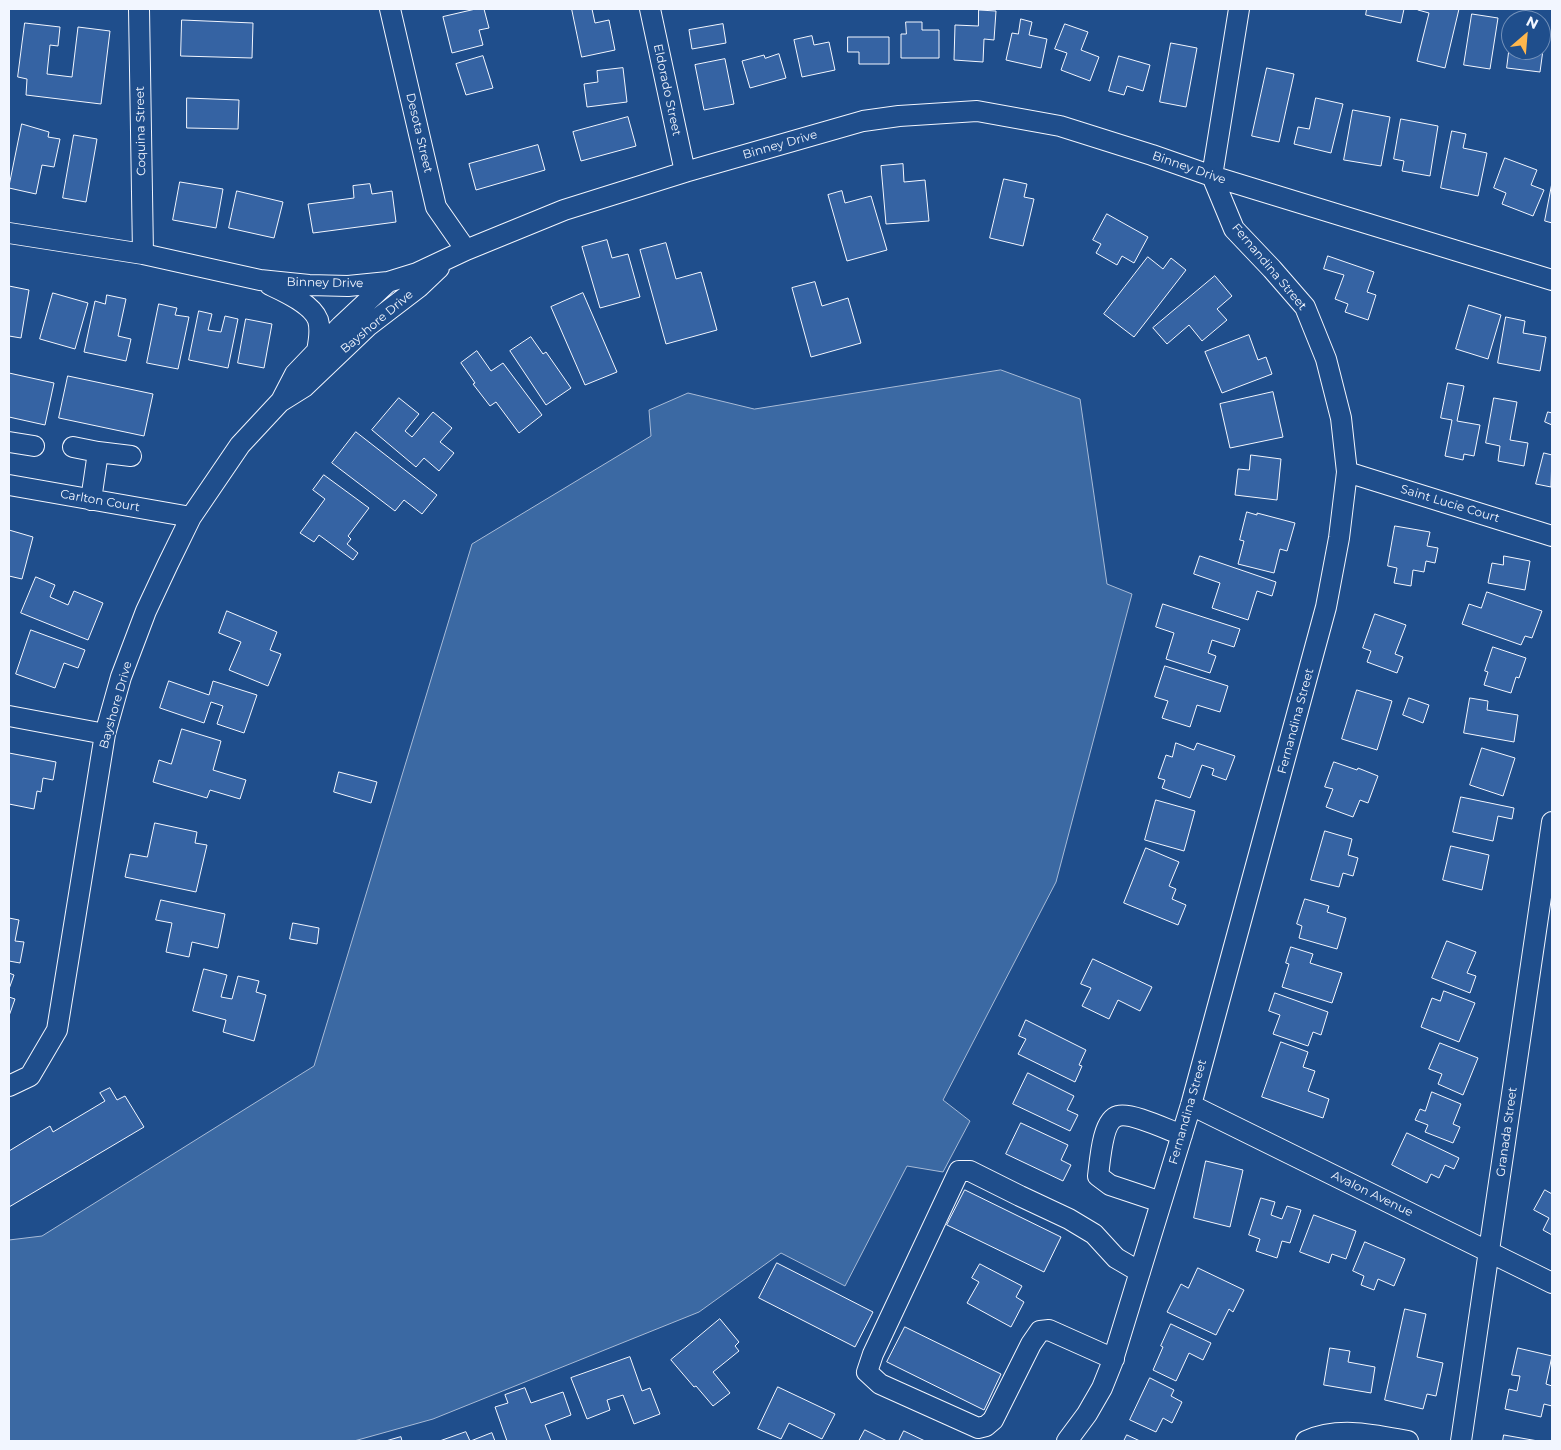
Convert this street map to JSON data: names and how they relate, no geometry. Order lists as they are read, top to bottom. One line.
{"streets":{"street":["Eldorado Street","Coquina Street","Desota Street","Binney Drive","Fernandina Street","Bayshore Drive","Carlton Court","Saint Lucie Court","Granada Street","Avalon Avenue"]},"crossings":[["Eldorado Street","Binney Drive"],["Coquina Street","Binney Drive"],["Desota Street","Binney Drive"],["Desota Street","Bayshore Drive"],["Binney Drive","Fernandina Street"],["Binney Drive","Bayshore Drive"],["Fernandina Street","Saint Lucie Court"],["Fernandina Street","Avalon Avenue"],["Bayshore Drive","Carlton Court"],["Granada Street","Avalon Avenue"]],"north":"top right"}
